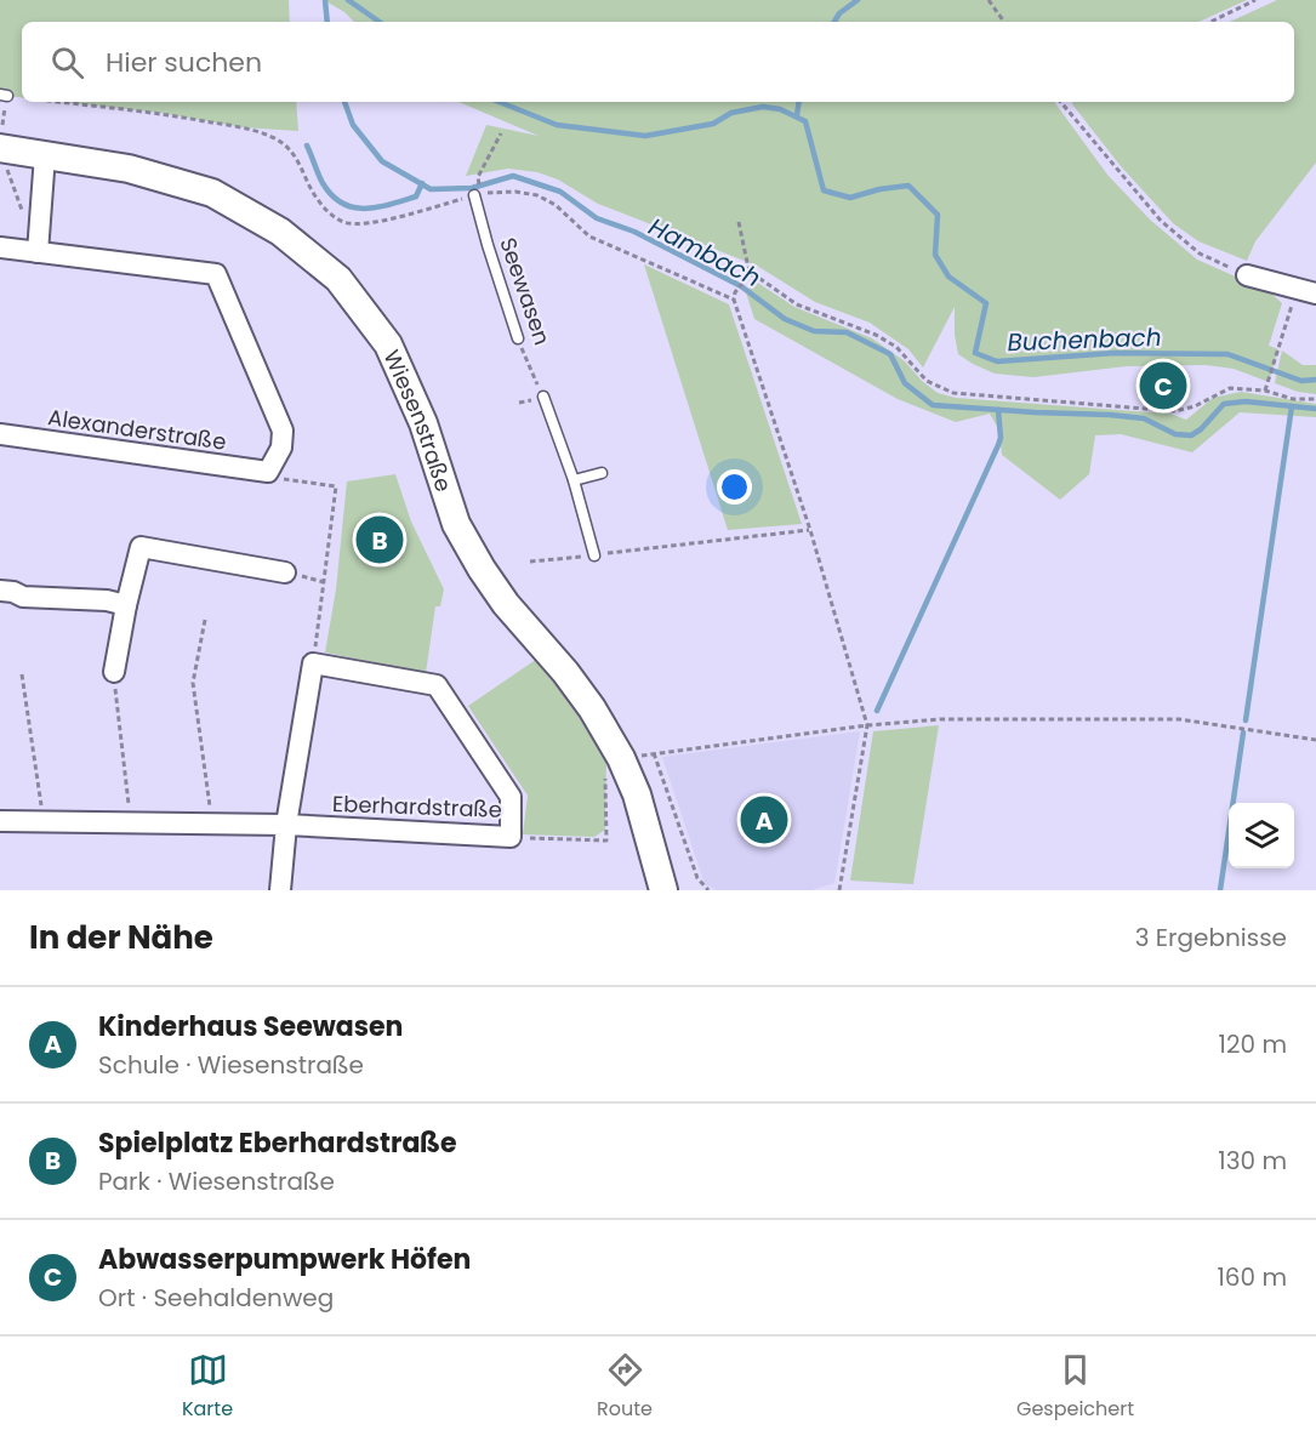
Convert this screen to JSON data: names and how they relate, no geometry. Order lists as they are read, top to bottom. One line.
{"streets":{"street":["Wiesenstraße","Alexanderstraße","Eberhardstraße"],"lane":["Seewasen"]},"water":["Hambach","Buchenbach"],"page":{"search":"Hier suchen","pins":["C","B","A"],"heading":["In der Nähe","3 Ergebnisse"],"list":[{"mark":"A","name":"Kinderhaus Seewasen","note":"Schule · Wiesenstraße","value":"120 m"},{"mark":"B","name":"Spielplatz Eberhardstraße","note":"Park · Wiesenstraße","value":"130 m"},{"mark":"C","name":"Abwasserpumpwerk Höfen","note":"Ort · Seehaldenweg","value":"160 m"}],"nav":["Karte","Route","Gespeichert"]}}
